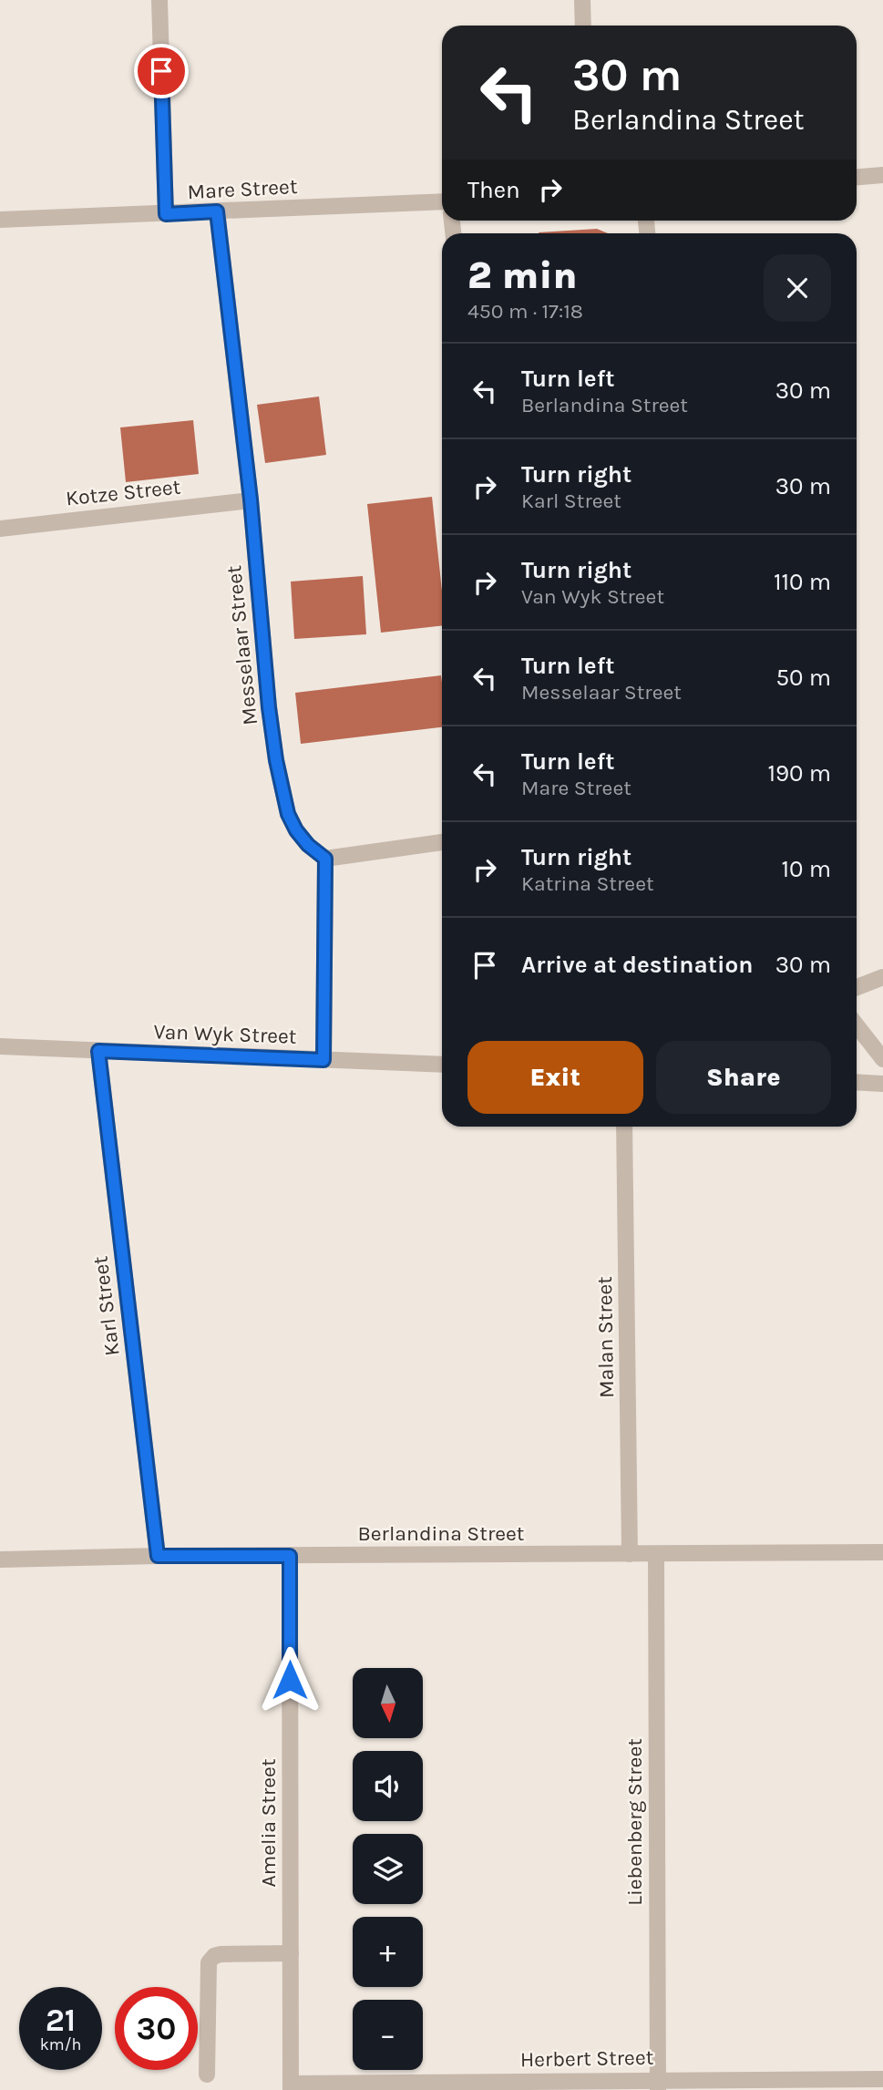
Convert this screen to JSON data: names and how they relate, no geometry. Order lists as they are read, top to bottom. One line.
{"streets":{"street":["Mare Street","Kotze Street","Messelaar Street","Van Wyk Street","Karl Street","Malan Street","Berlandina Street","Liebenberg Street","Amelia Street","Herbert Street"]},"crossings":[["Mare Street","Messelaar Street"],["Kotze Street","Messelaar Street"],["Van Wyk Street","Karl Street"],["Karl Street","Berlandina Street"],["Malan Street","Berlandina Street"],["Berlandina Street","Liebenberg Street"],["Berlandina Street","Amelia Street"],["Liebenberg Street","Herbert Street"],["Amelia Street","Herbert Street"]],"north":"bottom","page":{"turn":["30 m","Berlandina Street"],"then":"Then","heading":["2 min","450 m · 17:18"],"list":[{"name":"Turn left","note":"Berlandina Street","value":"30 m"},{"name":"Turn right","note":"Karl Street","value":"30 m"},{"name":"Turn right","note":"Van Wyk Street","value":"110 m"},{"name":"Turn left","note":"Messelaar Street","value":"50 m"},{"name":"Turn left","note":"Mare Street","value":"190 m"},{"name":"Turn right","note":"Katrina Street","value":"10 m"},{"name":"Arrive at destination","value":"30 m"}],"buttons":["Exit","Share"],"map_buttons":["+","−"],"speed":"21 km/h","limit":"30"}}
